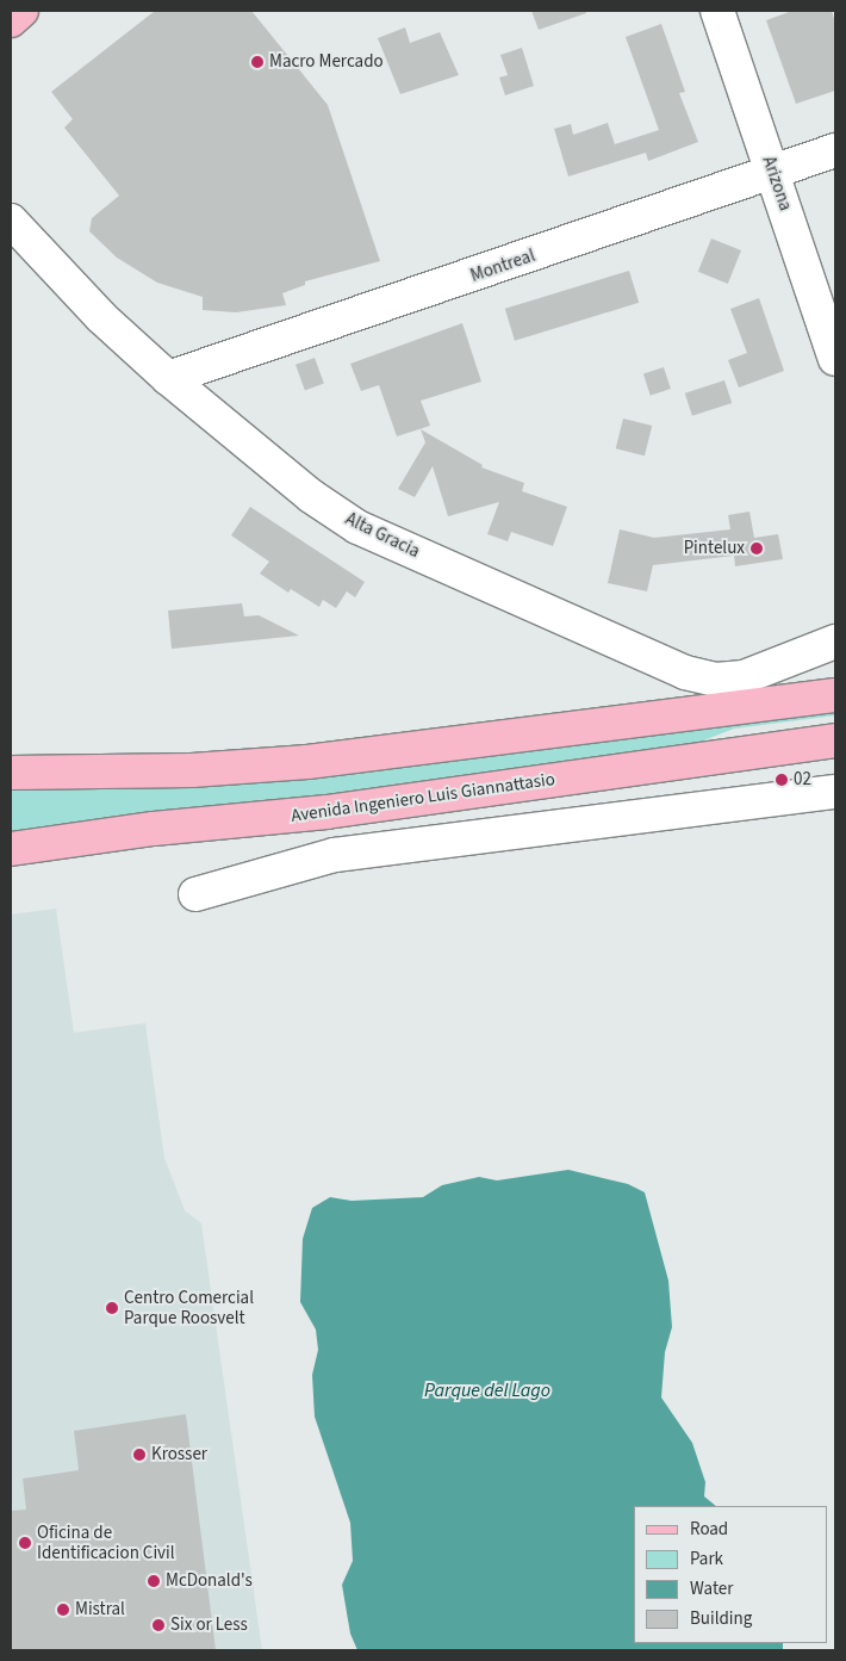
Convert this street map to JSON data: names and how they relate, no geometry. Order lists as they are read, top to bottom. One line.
{"streets":{"main road":["Avenida Ingeniero Luis Giannattasio"],"street":["Arizona","Montreal","Alta Gracia"]},"crossings":[["Arizona","Montreal"],["Montreal","Alta Gracia"]],"water":["Parque del Lago"],"places":["Macro Mercado","Pintelux","02","Centro Comercial Parque Roosvelt","Krosser","Oficina de Identificacion Civil","McDonald's","Mistral","Six or Less"],"legend":["Road","Park","Water","Building"]}
